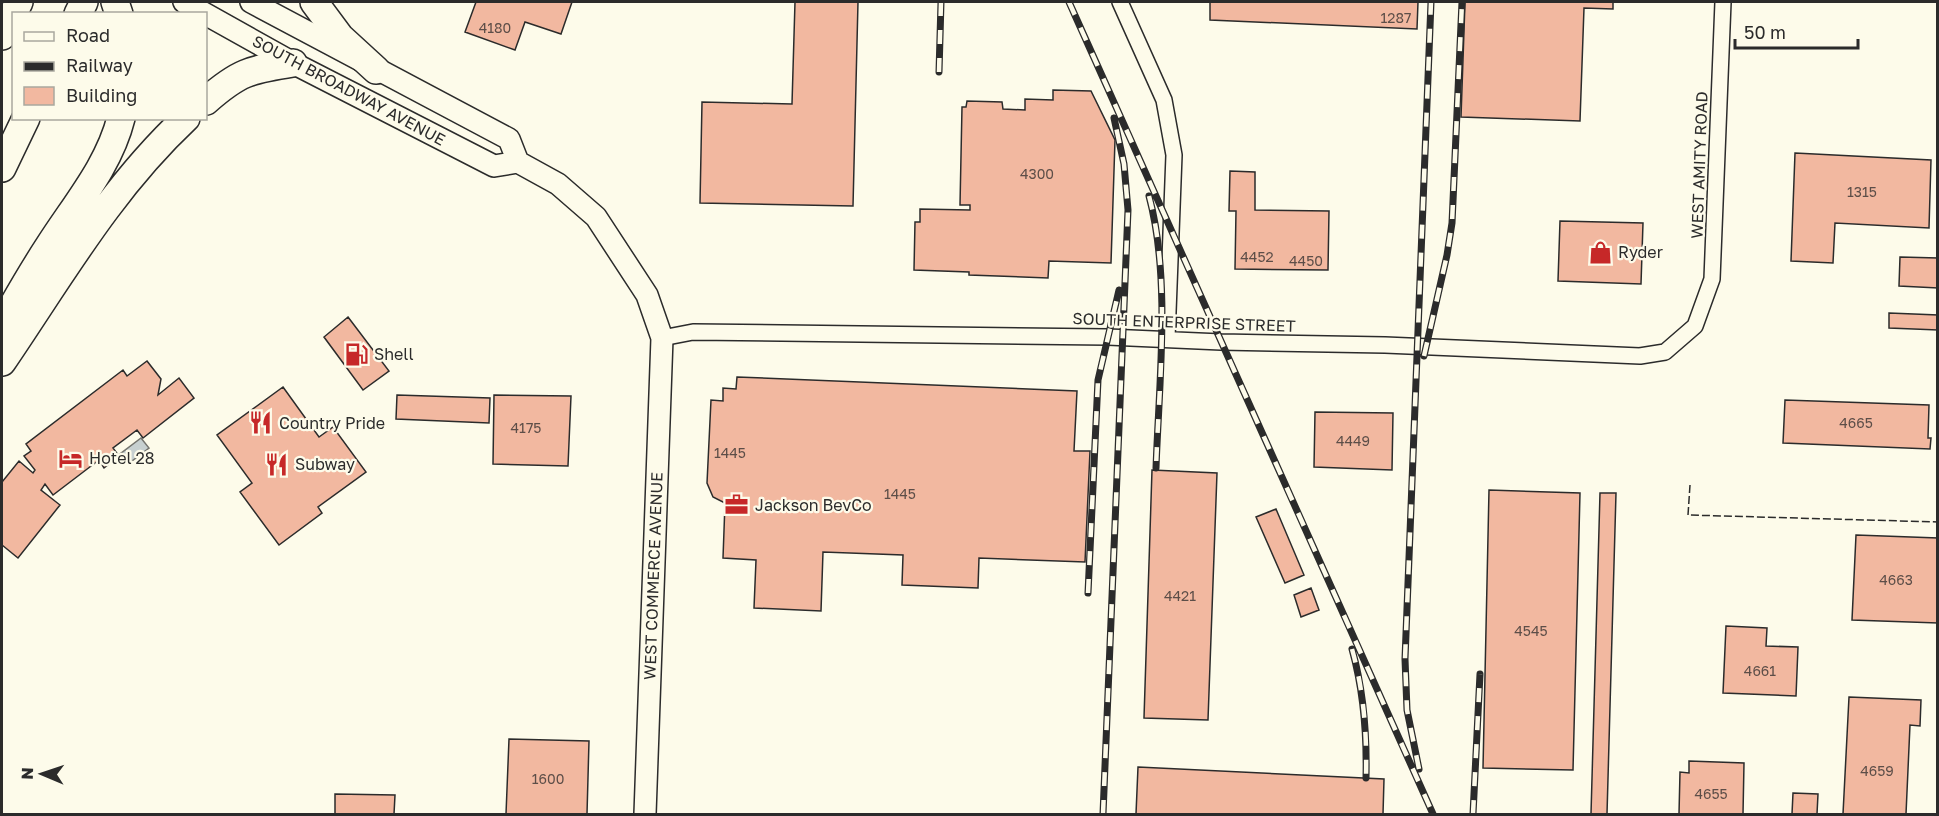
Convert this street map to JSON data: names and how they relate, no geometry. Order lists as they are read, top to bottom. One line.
{"streets":{"street":["SOUTH BROADWAY AVENUE","WEST AMITY ROAD","SOUTH ENTERPRISE STREET","WEST COMMERCE AVENUE"]},"crossings":[["WEST AMITY ROAD","SOUTH ENTERPRISE STREET"],["SOUTH ENTERPRISE STREET","WEST COMMERCE AVENUE"]],"places":{"shop":["Ryder"],"fuel station":["Shell"],"restaurant":["Country Pride","Subway"],"hotel":["Hotel 28"],"office":["Jackson BevCo"]},"house_numbers":["1287","4180","4300","1315","4452","4450","4665","4175","4449","1445","1445","4663","4421","4545","4661","4659","1600","4655"],"legend":["Road","Railway","Building"],"scale_bar":"50 m","north":"left"}
